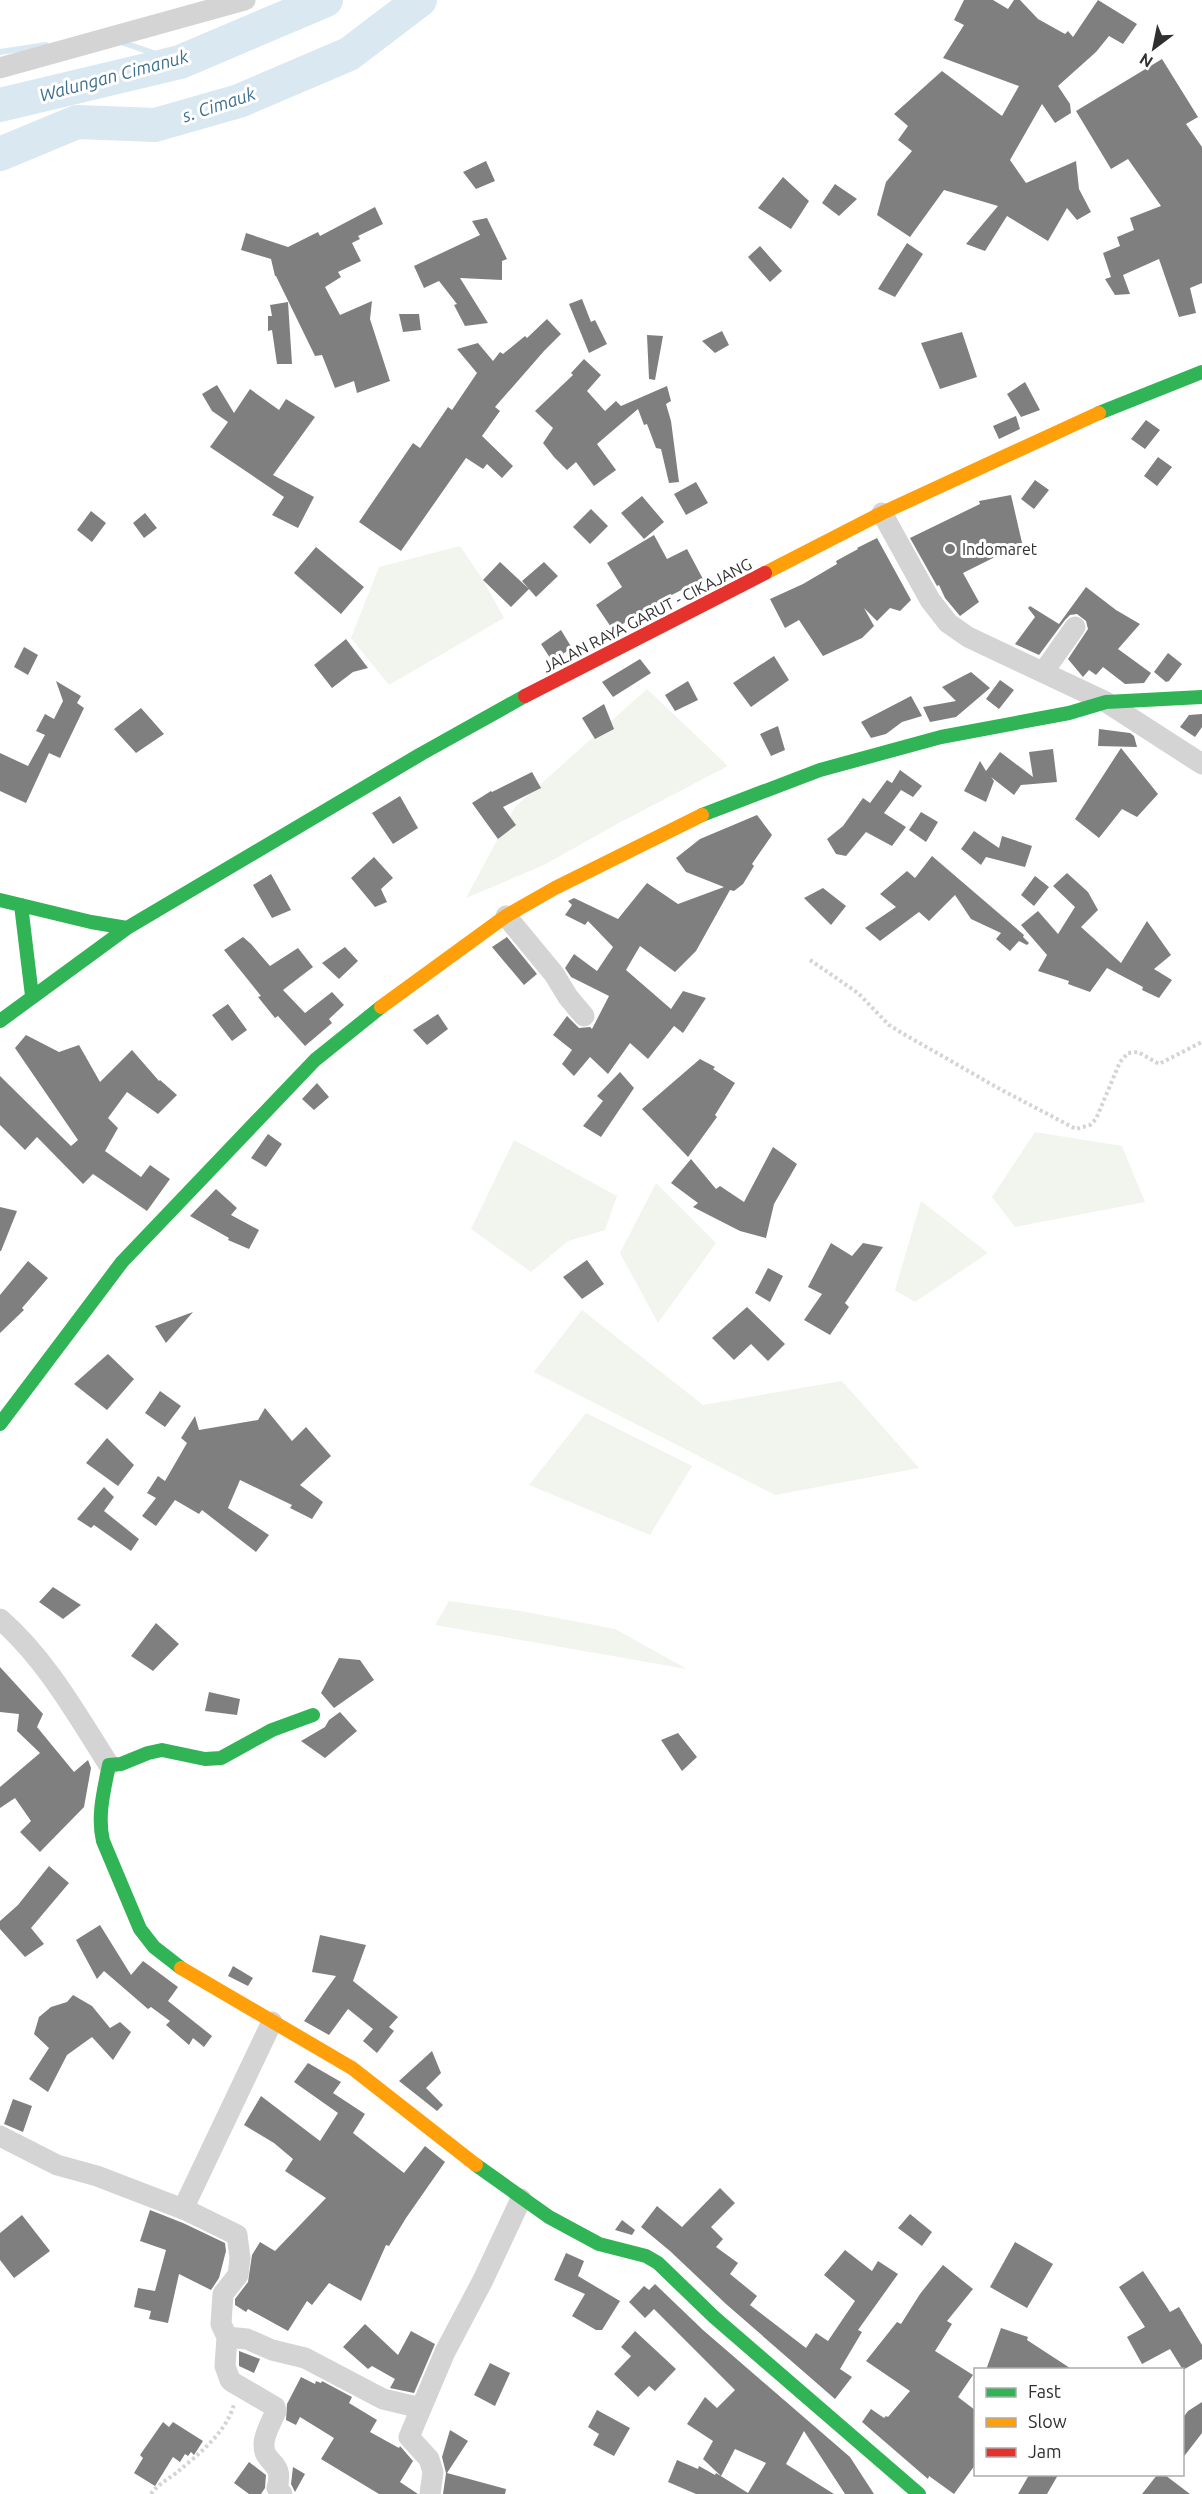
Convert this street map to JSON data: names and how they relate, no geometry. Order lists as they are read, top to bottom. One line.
{"streets":{"street":["JALAN RAYA GARUT - CIKAJANG"]},"water":["Walungan Cimanuk","s. Cimauk"],"places":["Indomaret"],"legend":["Fast","Slow","Jam"],"north":"bottom left"}
